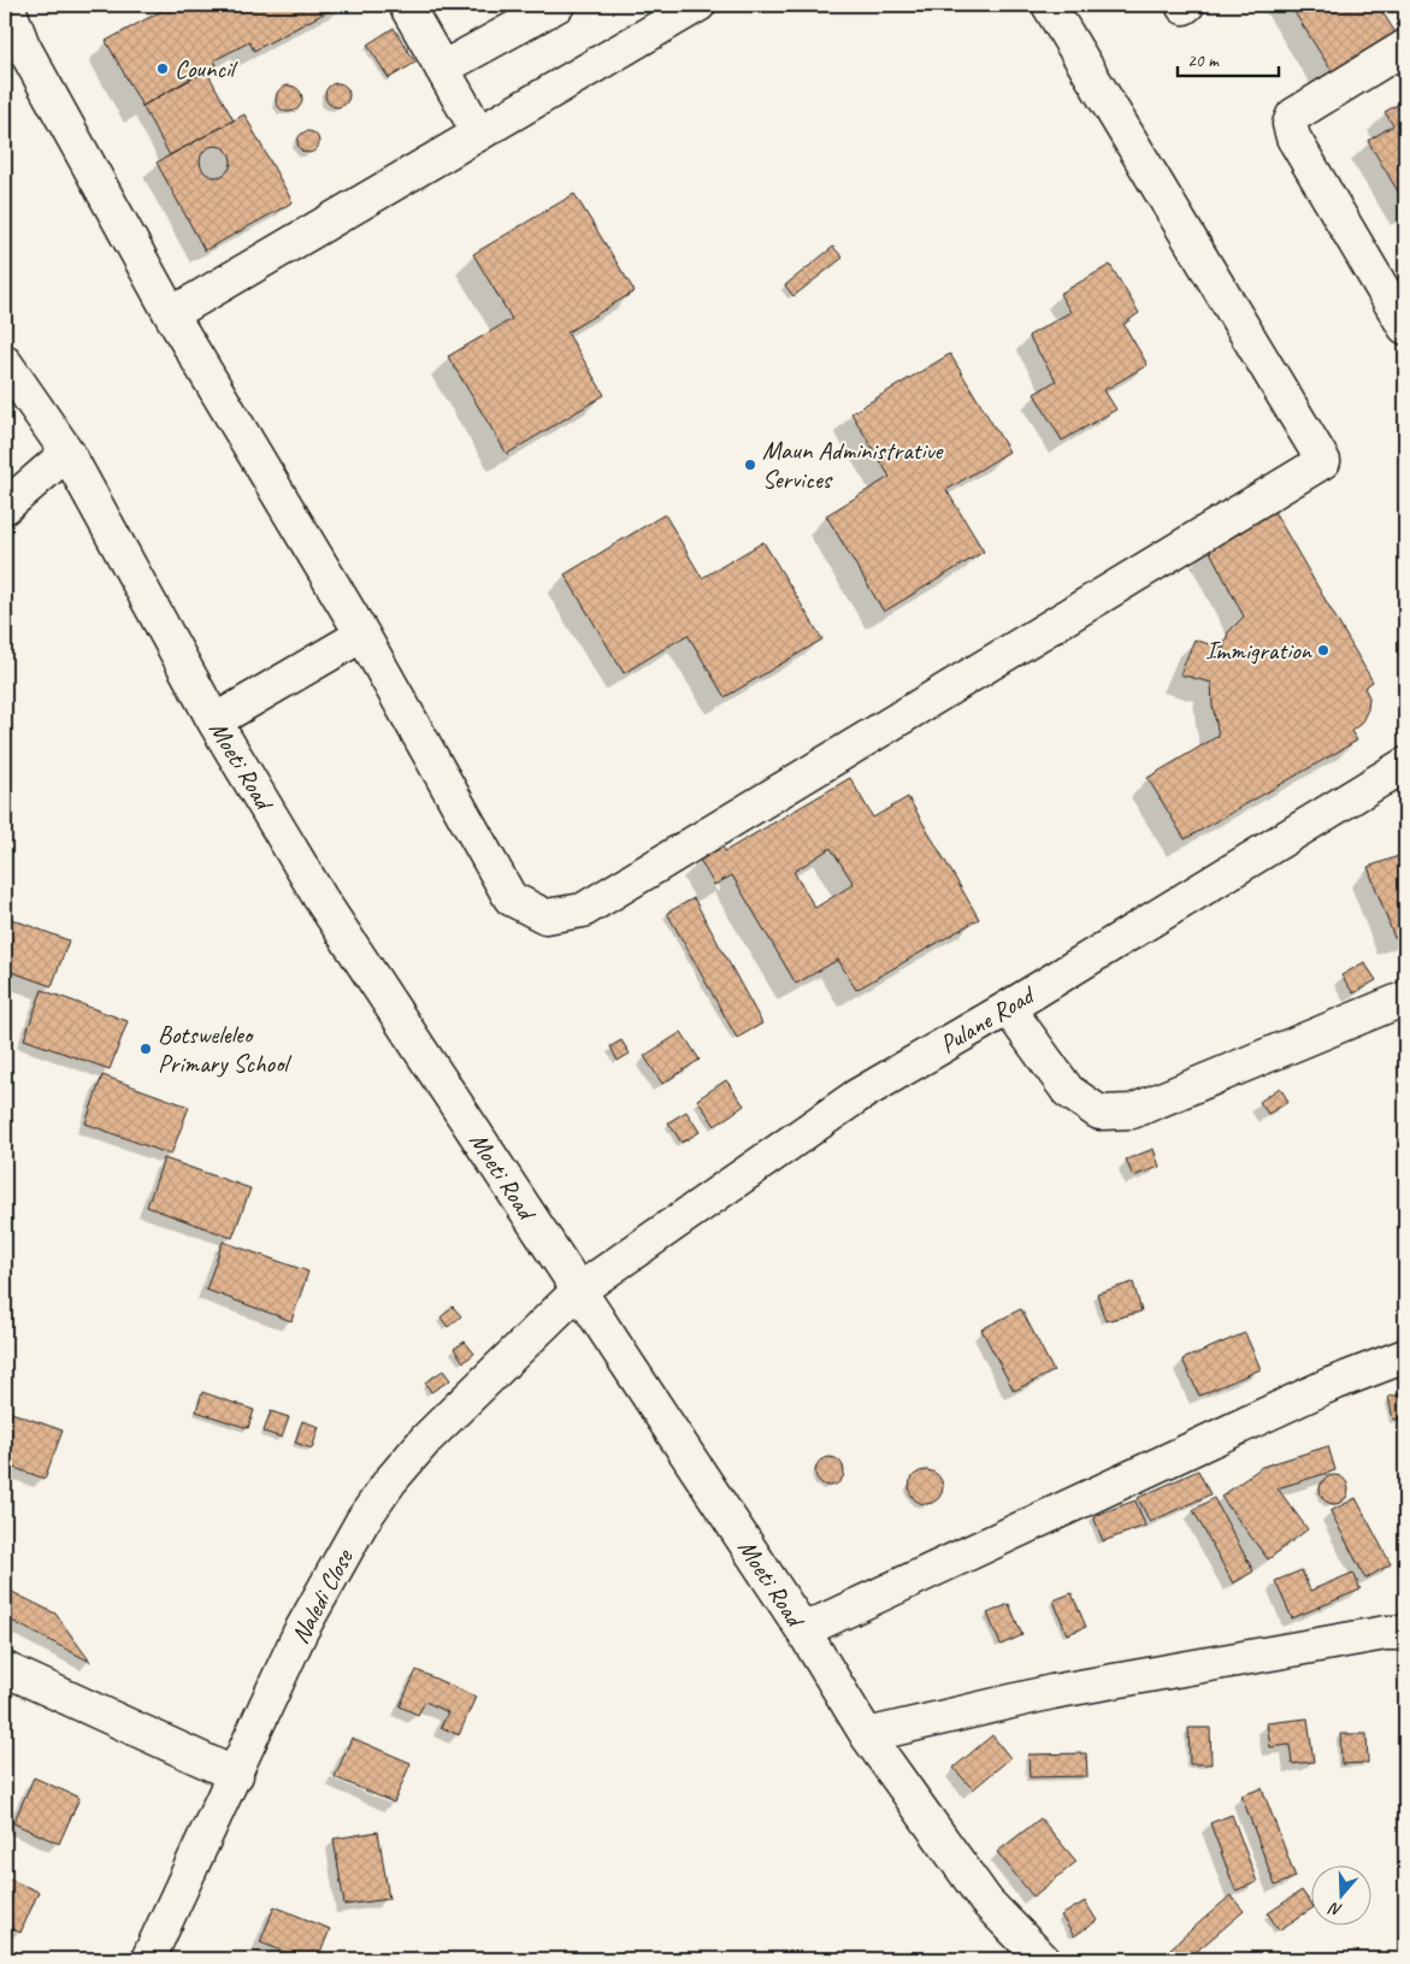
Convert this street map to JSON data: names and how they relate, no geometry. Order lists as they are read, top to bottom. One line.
{"streets":{"street":["Moeti Road","Pulane Road","Naledi Close"]},"crossings":[["Moeti Road","Pulane Road"],["Moeti Road","Naledi Close"],["Pulane Road","Naledi Close"]],"places":["Council","Maun Administrative Services","Immigration","Botsweleleo Primary School"],"scale_bar":"20 m","north":"bottom"}
